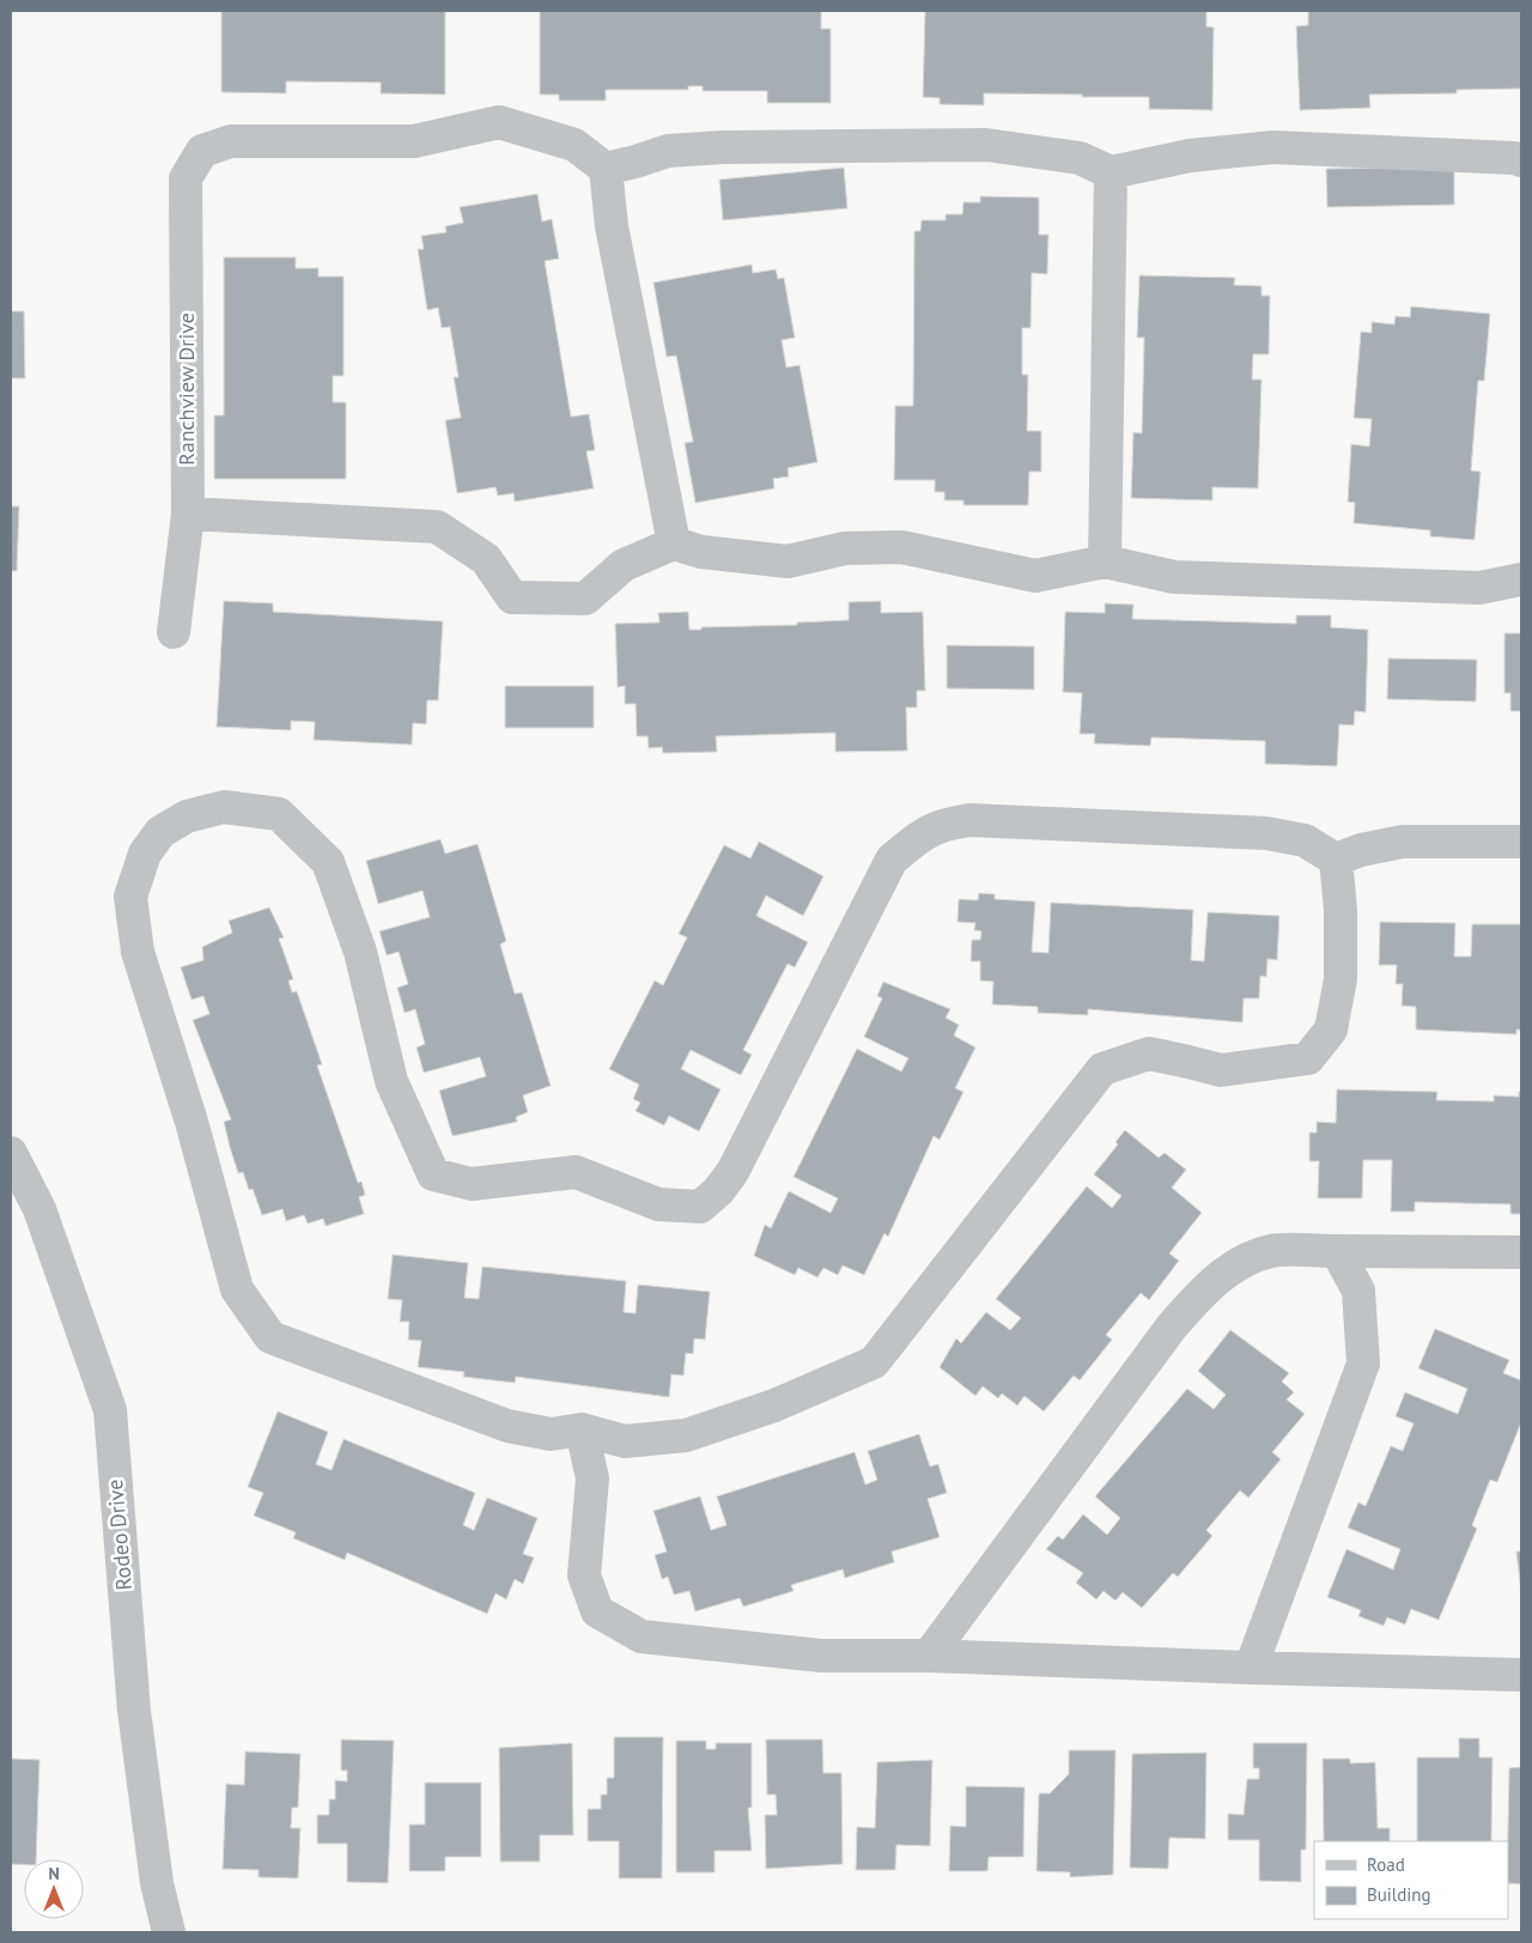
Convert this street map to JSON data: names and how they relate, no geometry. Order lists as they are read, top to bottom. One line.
{"streets":{"street":["Ranchview Drive","Rodeo Drive"]},"legend":["Road","Building"],"north":"top"}
